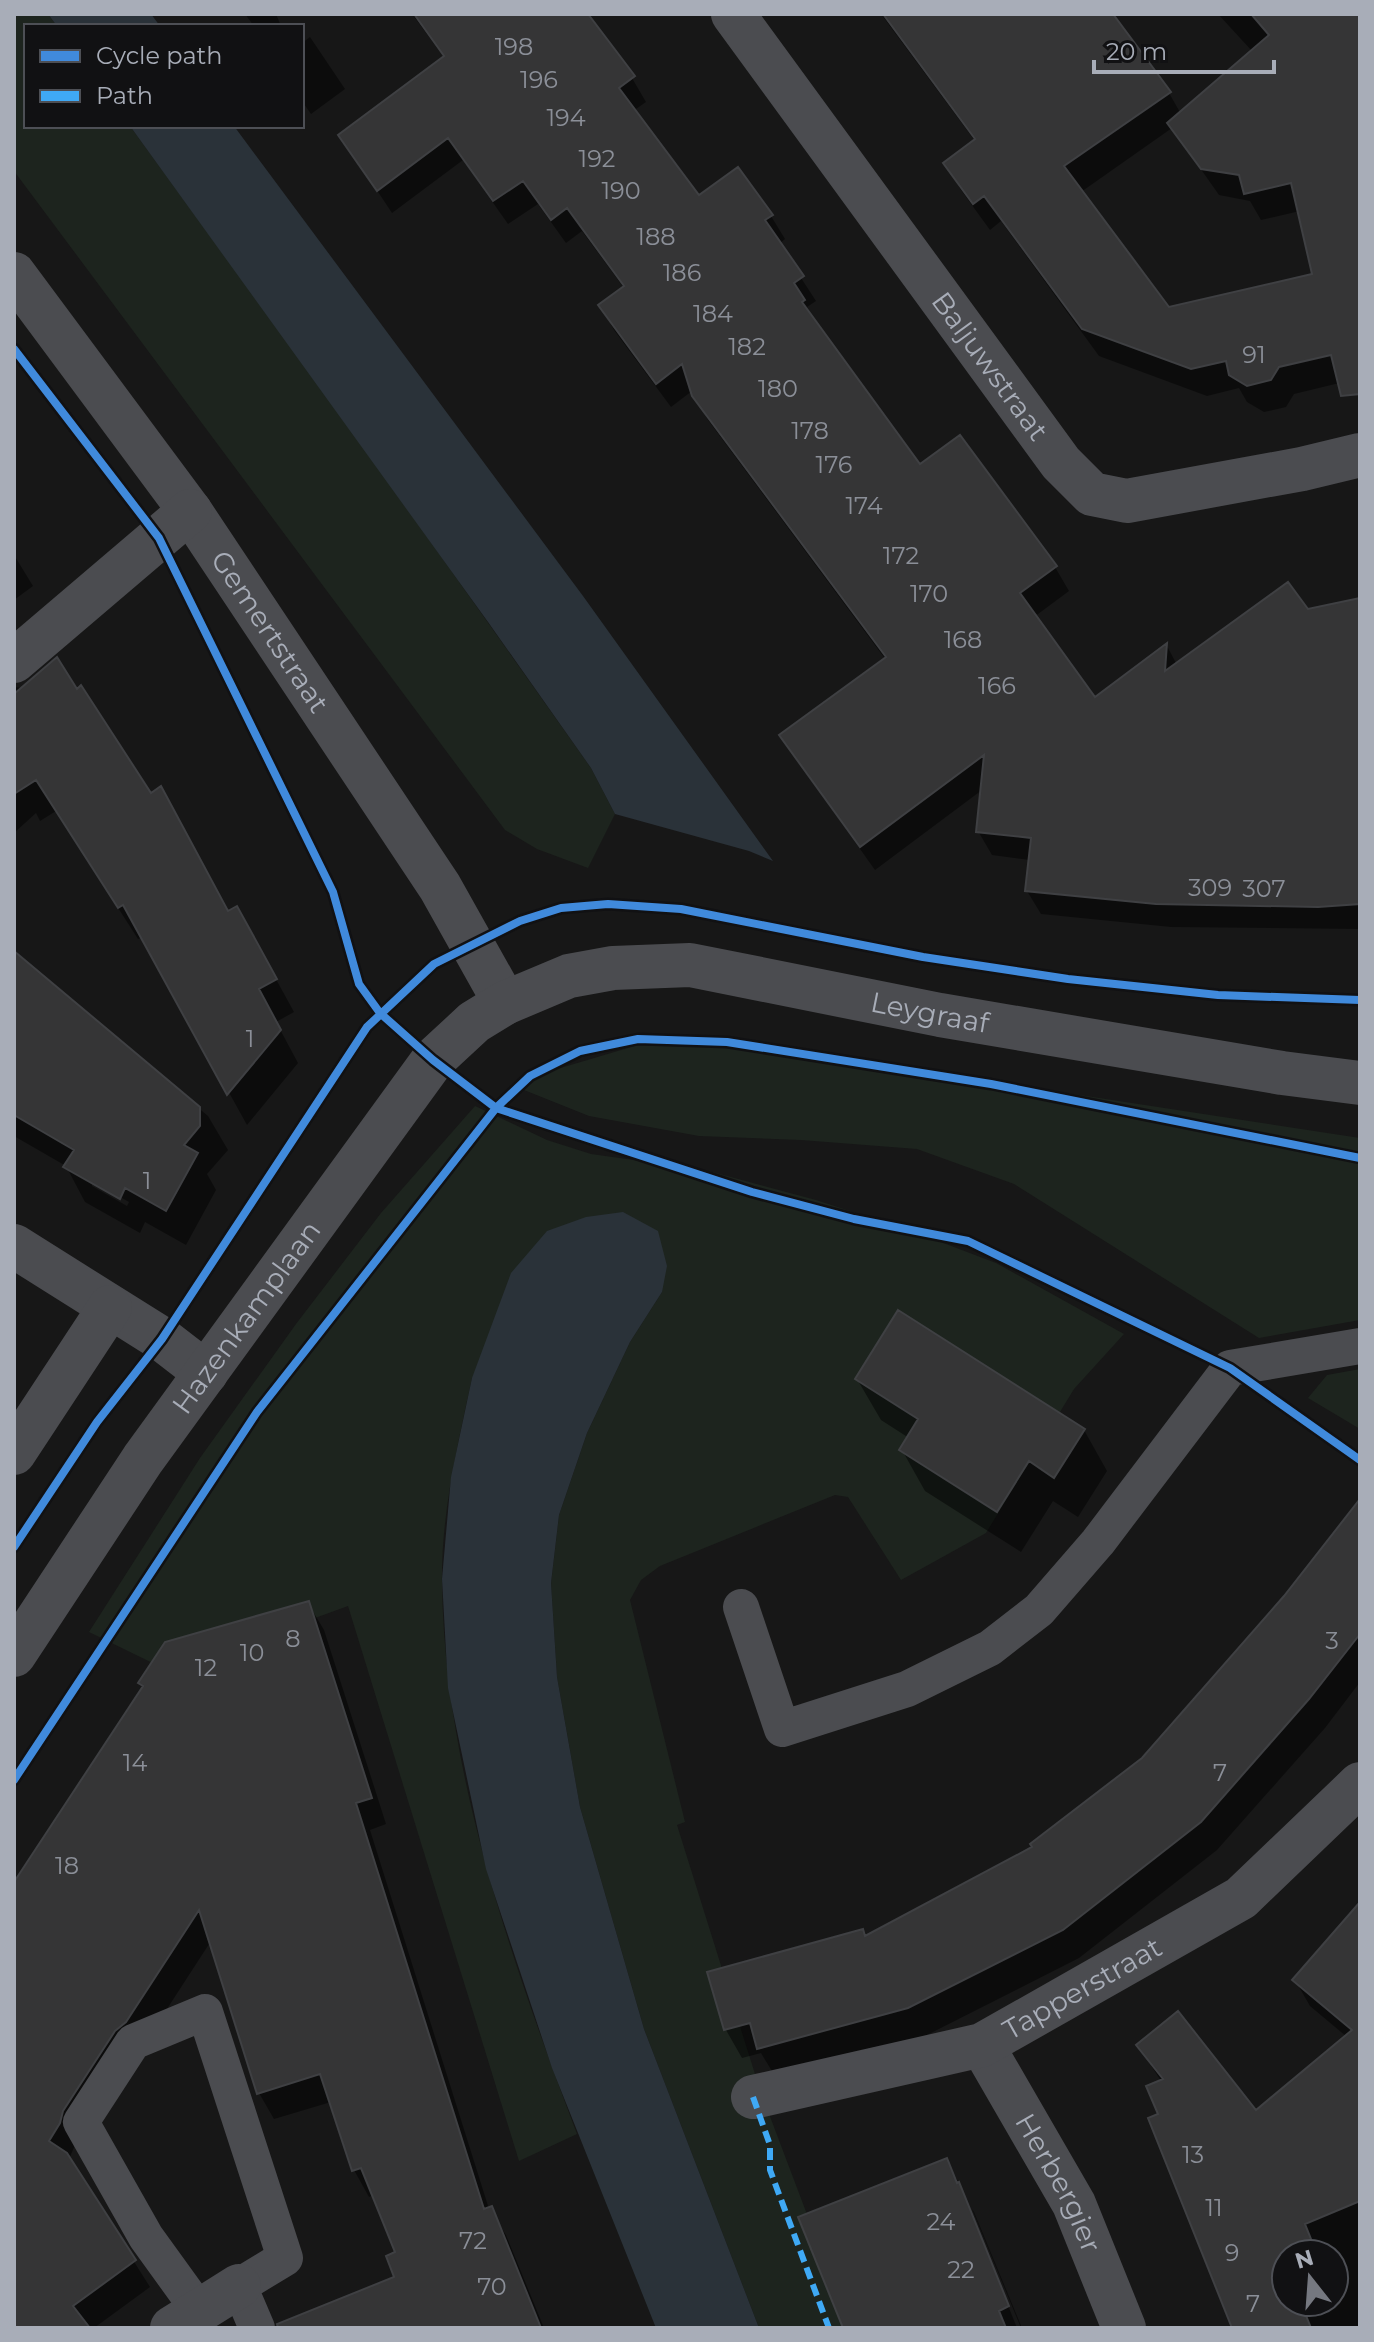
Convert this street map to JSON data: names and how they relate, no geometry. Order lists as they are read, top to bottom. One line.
{"streets":{"street":["Baljuwstraat","Gemertstraat","Leygraaf","Hazenkamplaan","Tapperstraat","Herbergier"]},"crossings":[["Gemertstraat","Leygraaf"],["Gemertstraat","Hazenkamplaan"],["Leygraaf","Hazenkamplaan"],["Tapperstraat","Herbergier"]],"house_numbers":["198","196","194","192","190","188","186","184","182","91","180","178","176","174","172","170","168","166","309","307","1","1","8","3","10","12","14","7","18","13","11","24","72","9","22","70","7"],"legend":["Cycle path","Path"],"scale_bar":"20 m","north":"top"}
